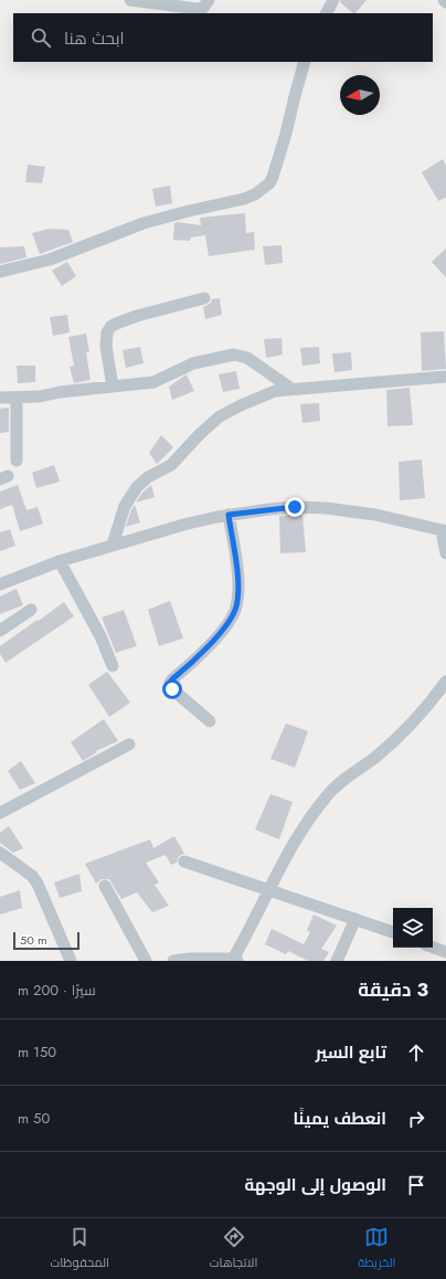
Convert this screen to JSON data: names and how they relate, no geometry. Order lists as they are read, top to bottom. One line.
{"scale_bar":"50 m","north":"left","page":{"search":"ابحث هنا","scale":"50 m","heading":["3 دقيقة","سيرًا · 200 m"],"list":[["تابع السير","150 m"],["انعطف يمينًا","50 m"],"الوصول إلى الوجهة"],"nav":["الخريطة","الاتجاهات","المحفوظات"]}}
